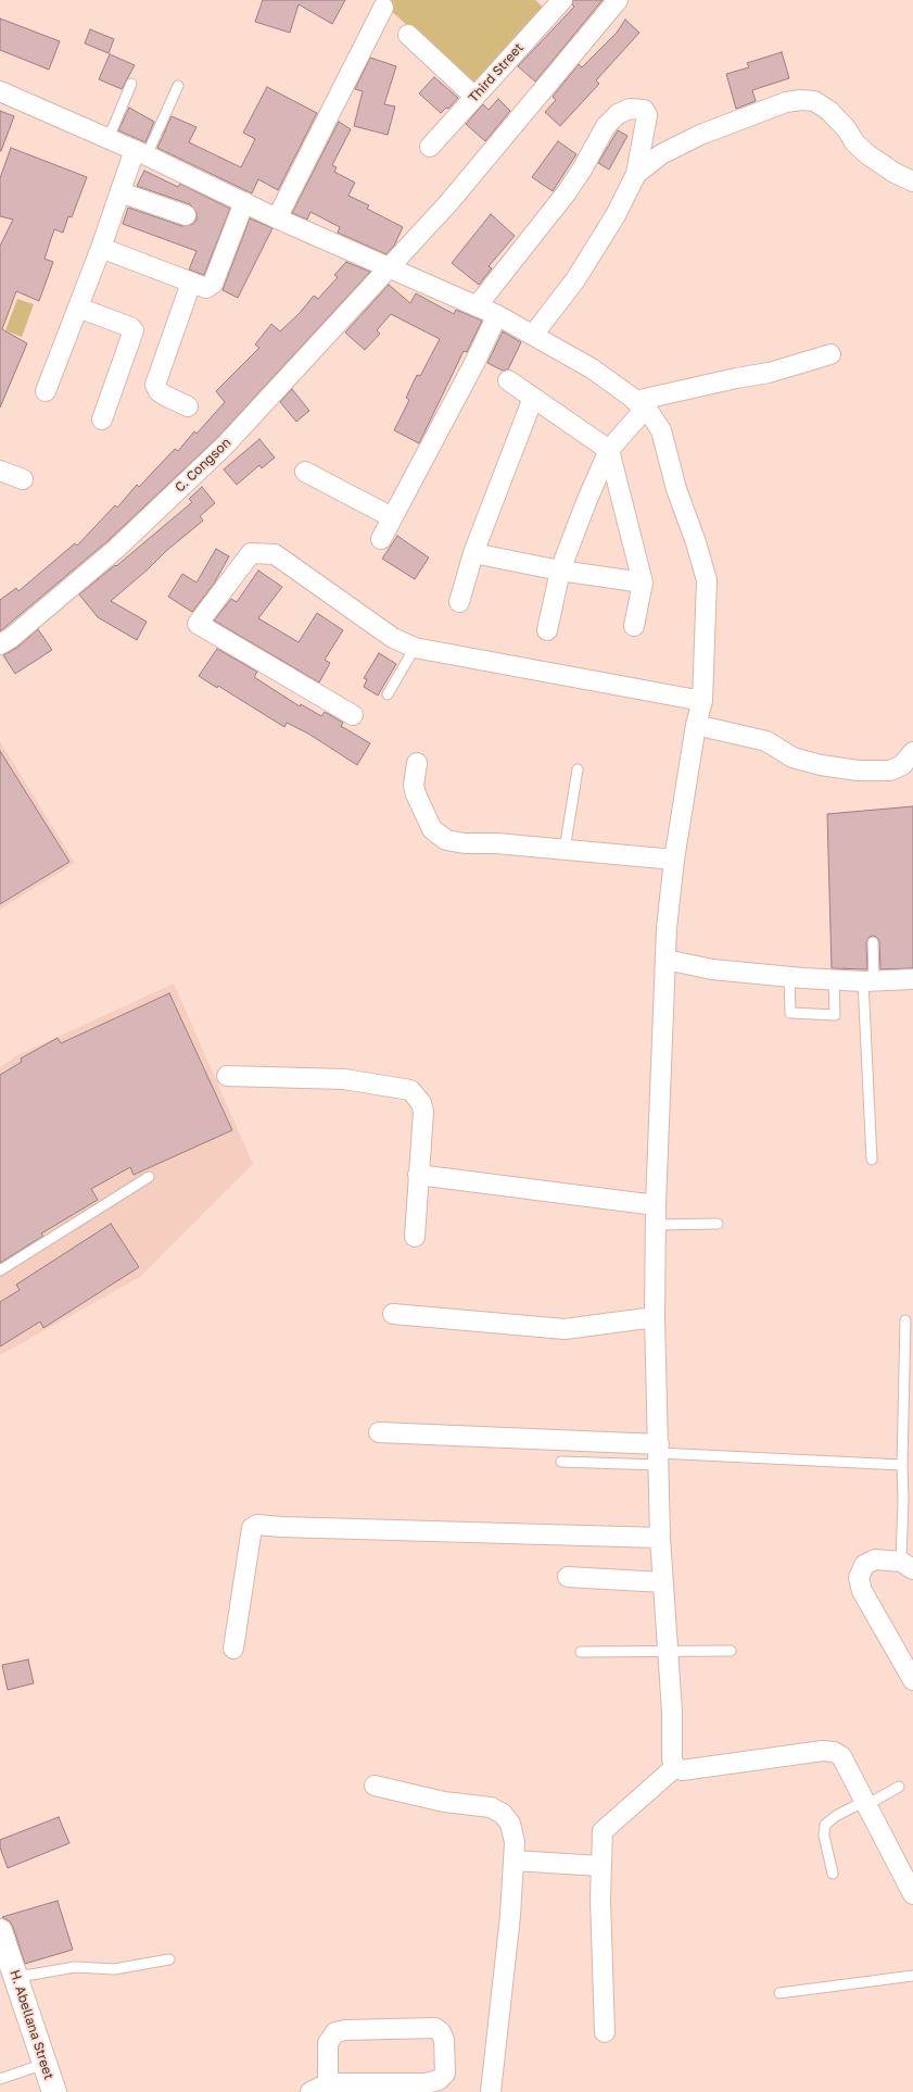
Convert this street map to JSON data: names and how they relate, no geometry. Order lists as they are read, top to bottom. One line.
{"streets":{"main road":["H. Abellana Street"],"street":["Third Street","C. Congson"]}}
